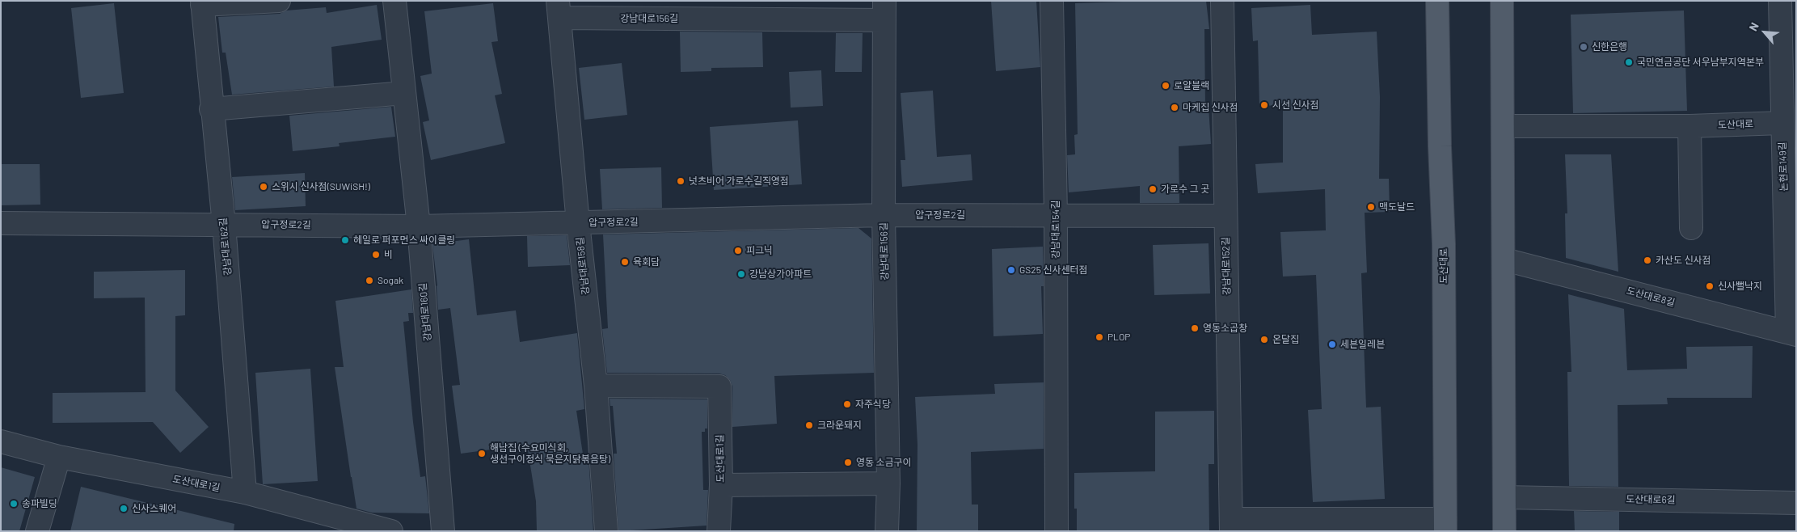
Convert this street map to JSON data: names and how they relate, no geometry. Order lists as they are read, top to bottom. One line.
{"streets":{"main road":["도산대로"],"street":["강남대로156길","논현로149길","압구정로2길","강남대로154길","강남대로162길","강남대로158길","강남대로152길","도산대로8길","강남대로160길","도산대로1길","도산대로6길"]},"crossings":[["강남대로156길","압구정로2길"],["강남대로156길","강남대로158길"],["도산대로","논현로149길"],["논현로149길","도산대로8길"],["압구정로2길","강남대로154길"],["압구정로2길","강남대로162길"],["압구정로2길","강남대로158길"],["압구정로2길","강남대로152길"],["압구정로2길","강남대로160길"],["강남대로162길","도산대로1길"],["강남대로158길","도산대로1길"]],"places":["신한은행","국민연금공단 서우남부지역본부","로얄블랙","시선 신사점","마케집 신사점","넛츠비어 가로수길직영점","스위시 신사점(SUWiSH!)","가로수 그 곳","맥도날드","헤일로 퍼포먼스 싸이클링","피그닉","비","카산도 신사점","육회담","GS25 신사센터점","강남상가아파트","Sogak","신사뻘낙지","영동소곱창","PLOP","온달집","세븐일레븐","자주식당","크라운돼지","해남집 (수요미식회, 생선구이정식 묵은지닭볶음탕)","영동 소금구이","송파빌딩","신사스퀘어"],"north":"top left"}
